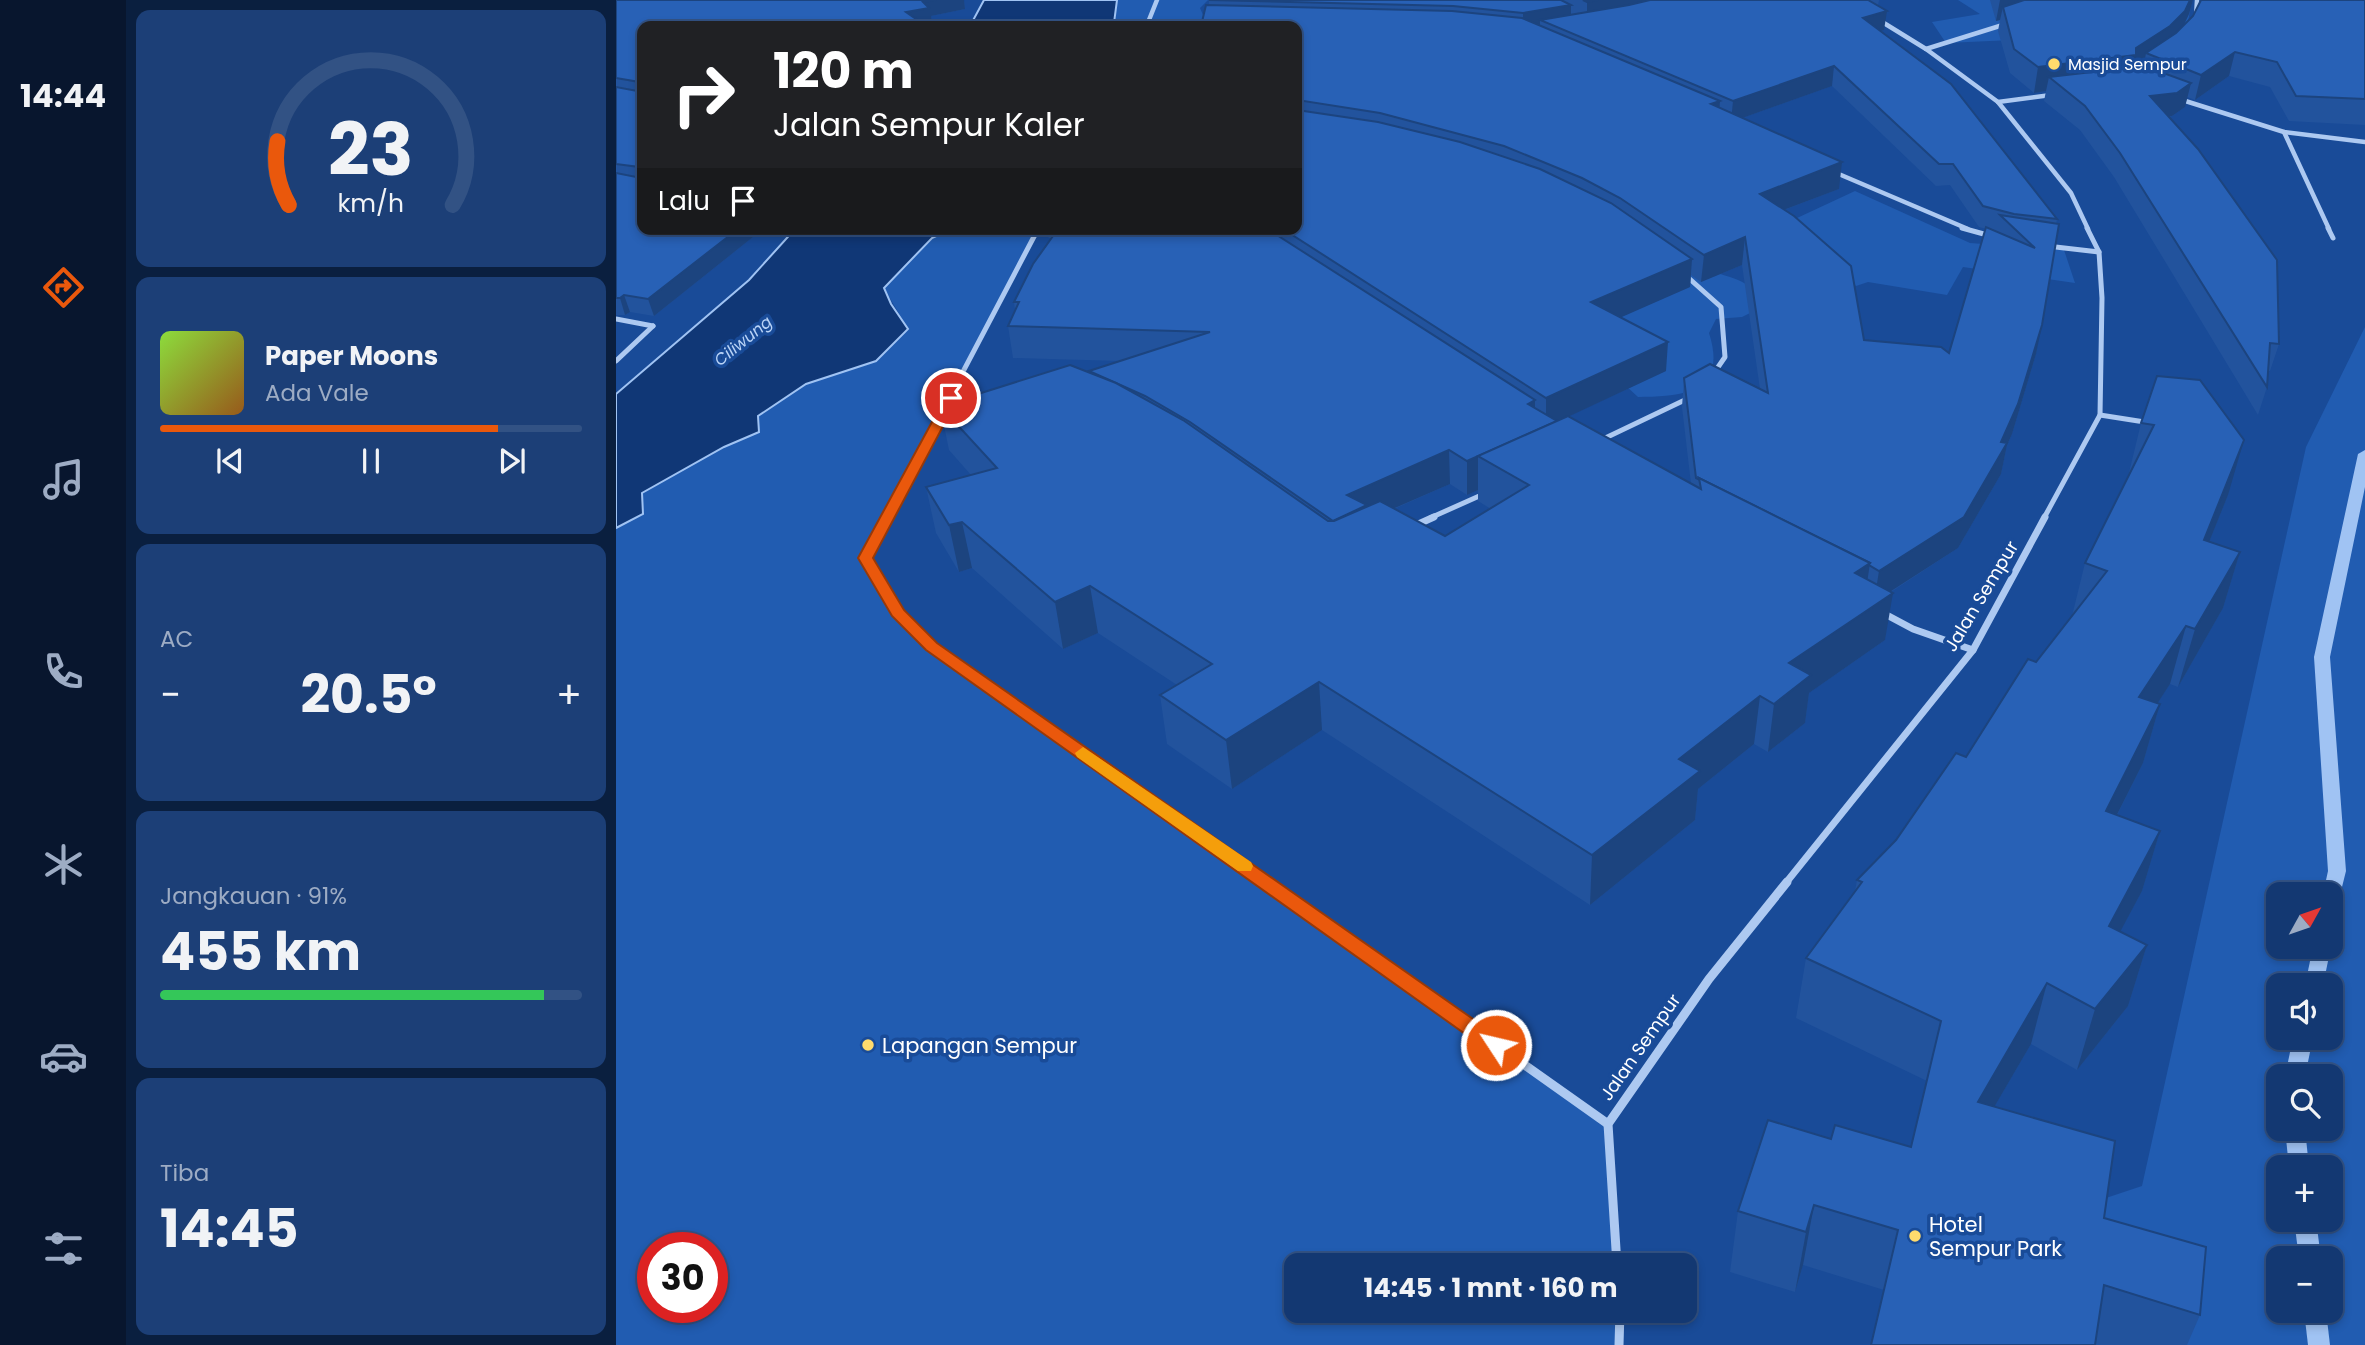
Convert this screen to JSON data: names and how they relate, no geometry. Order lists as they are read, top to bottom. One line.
{"streets":{"street":["Jalan Sempur"]},"water":["Ciliwung"],"places":["Masjid Sempur","Lapangan Sempur","Hotel Sempur Park"],"north":"top right","page":{"tabs":"14:44","turn":["120 m","Jalan Sempur Kaler"],"then":"Lalu","song":["Paper Moons","Ada Vale"],"tile":["AC",["Jangkauan · 91%","455 km"],["Tiba","14:45"]],"heat":["−","20.5°","+"],"map_buttons":["+","−"],"limit":"30","trip":"14:45 · 1 mnt · 160 m","gauge":["23","km/h"]}}
